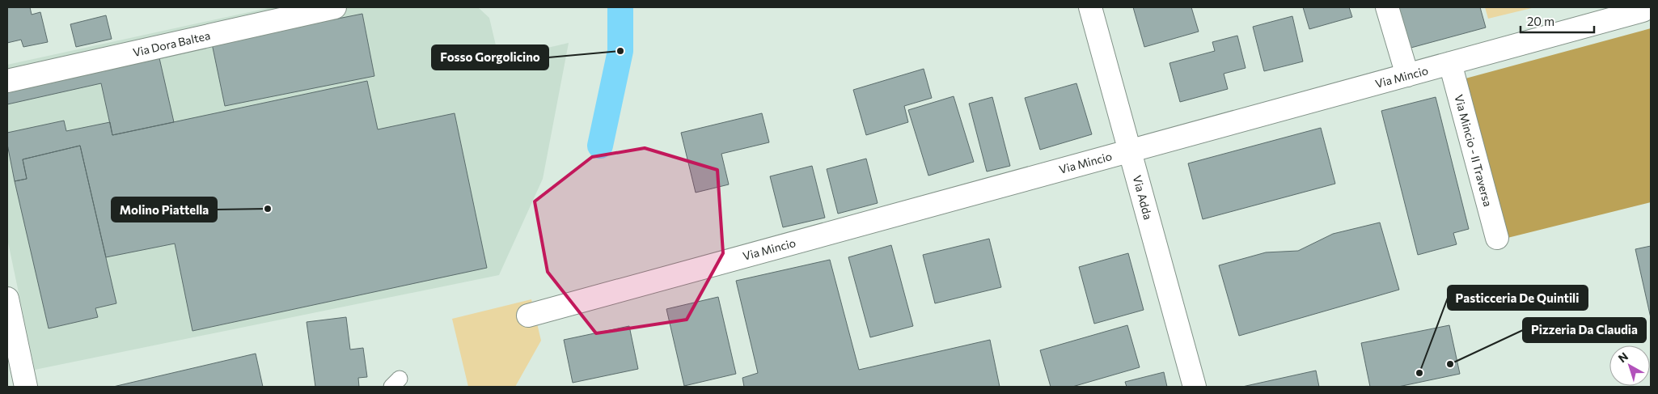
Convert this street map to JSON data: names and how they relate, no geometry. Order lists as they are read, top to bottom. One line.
{"streets":{"street":["Via Dora Baltea","Via Mincio","Via Mincio - II Traversa","Via Adda"]},"crossings":[["Via Mincio","Via Mincio - II Traversa"],["Via Mincio","Via Adda"]],"places":["Fosso Gorgolicino","Molino Piattella","Pizzeria Da Claudia","Pasticceria De Quintili"],"scale_bar":"20 m","north":"top left"}
